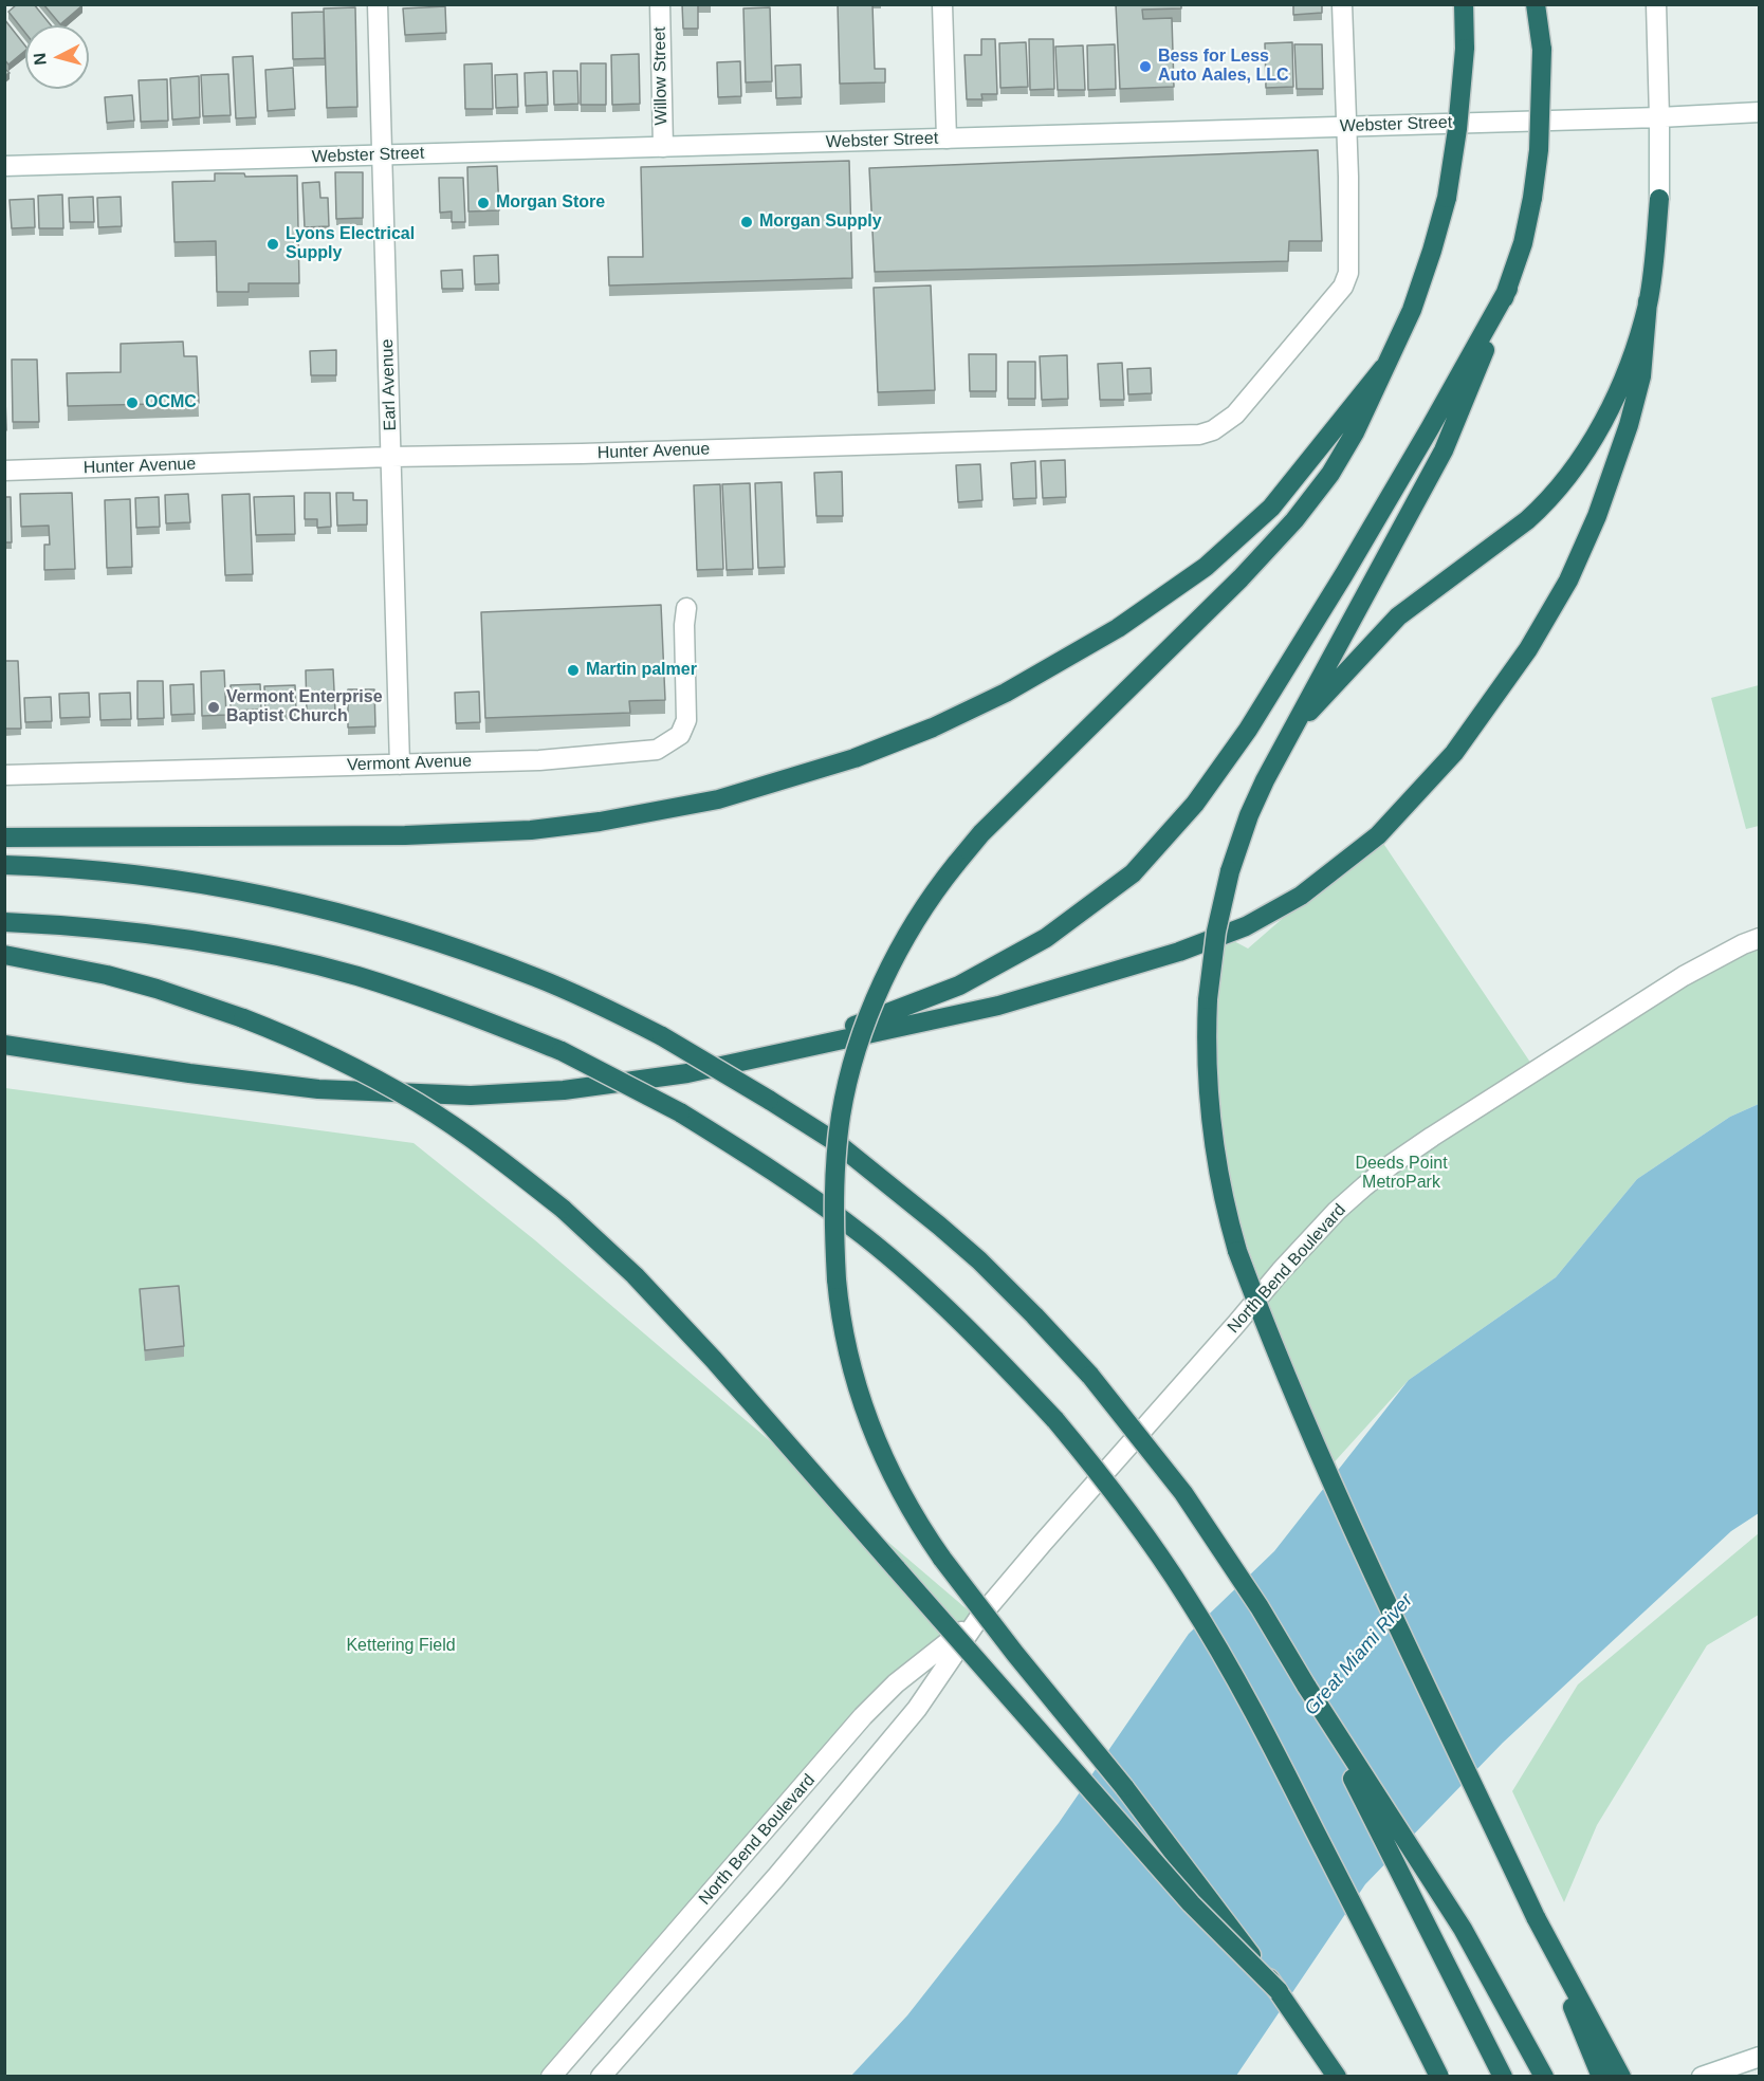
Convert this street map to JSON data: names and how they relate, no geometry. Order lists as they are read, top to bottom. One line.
{"streets":{"street":["Willow Street","Webster Street","Earl Avenue","Hunter Avenue","Vermont Avenue","North Bend Boulevard"]},"crossings":[["Willow Street","Webster Street"],["Webster Street","Earl Avenue"],["Webster Street","Hunter Avenue"],["Earl Avenue","Hunter Avenue"],["Earl Avenue","Vermont Avenue"]],"water":["Great Miami River"],"parks":["Deeds Point MetroPark","Kettering Field"],"places":["Bess for Less Auto Aales, LLC","Morgan Store","Morgan Supply","Lyons Electrical Supply","OCMC","Martin palmer","Vermont Enterprise Baptist Church"],"north":"left"}
